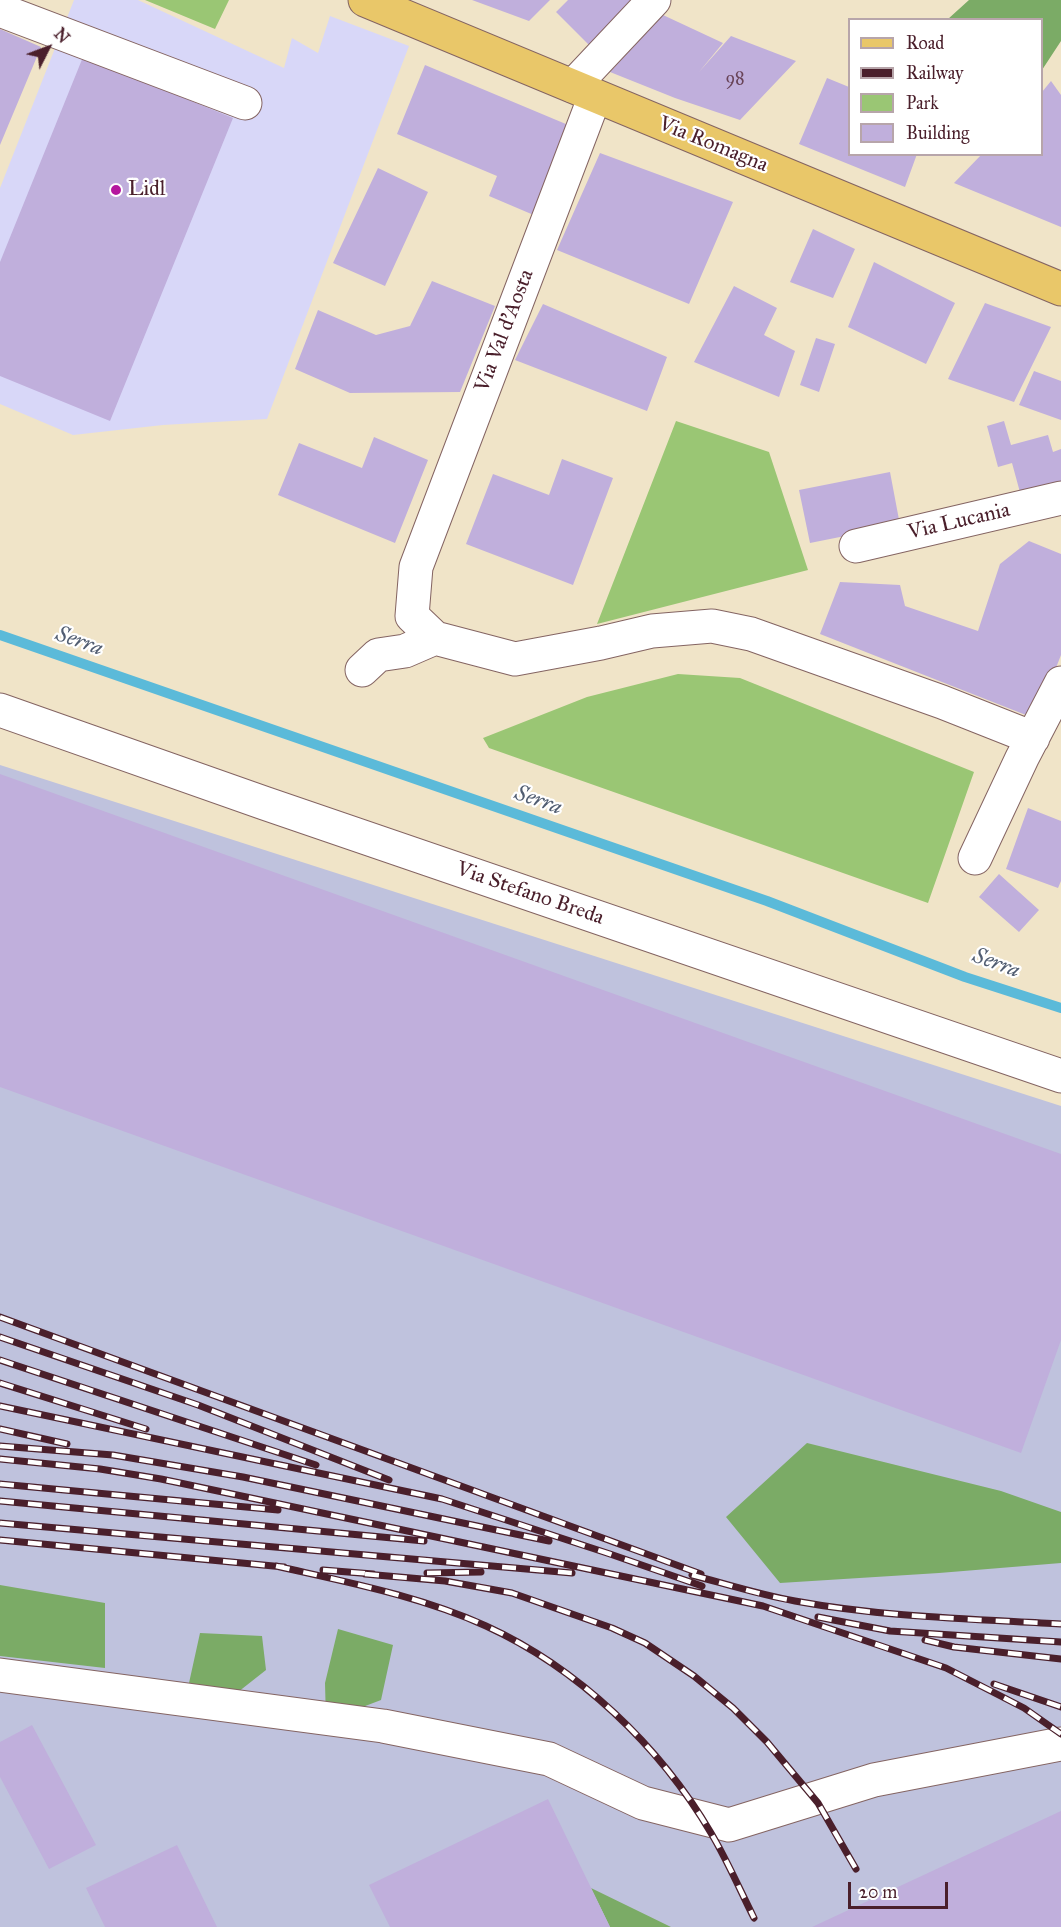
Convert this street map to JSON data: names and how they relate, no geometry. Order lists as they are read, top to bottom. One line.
{"streets":{"main road":["Via Romagna"],"street":["Via Val d'Aosta","Via Lucania","Via Stefano Breda"]},"crossings":[["Via Romagna","Via Val d'Aosta"]],"water":["Serra"],"places":["Lidl"],"house_numbers":["98"],"legend":["Road","Railway","Park","Building"],"scale_bar":"20 m","north":"top right"}
